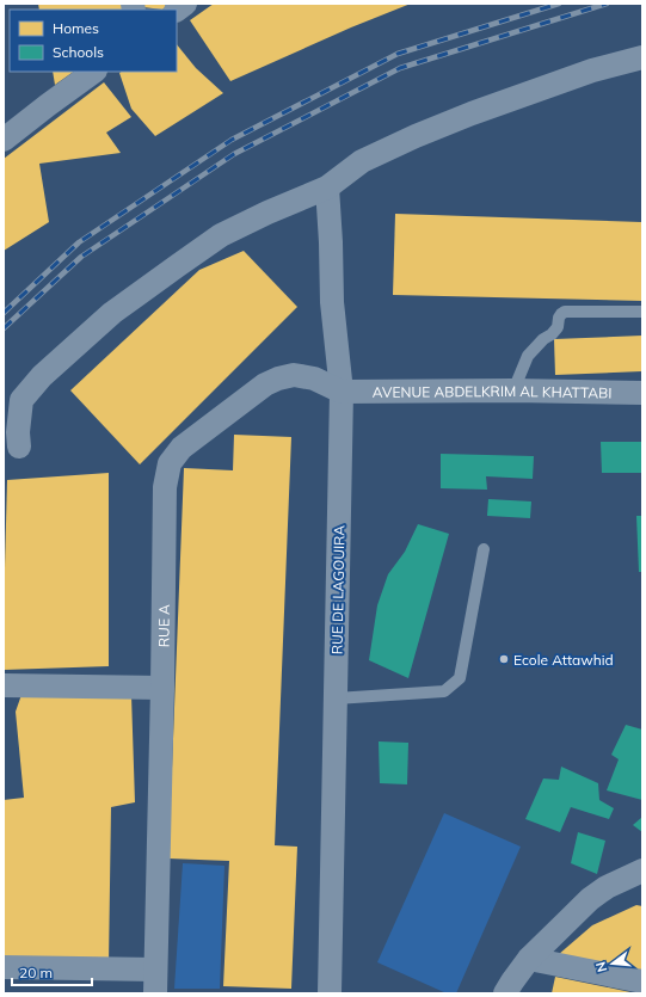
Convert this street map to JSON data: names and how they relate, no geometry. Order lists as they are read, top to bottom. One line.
{"streets":{"street":["AVENUE ABDELKRIM AL KHATTABI","RUE DE LAGOUIRA","RUE A"]},"crossings":[["AVENUE ABDELKRIM AL KHATTABI","RUE DE LAGOUIRA"],["AVENUE ABDELKRIM AL KHATTABI","RUE A"],["RUE DE LAGOUIRA","RUE A"]],"places":["Ecole Attawhid"],"legend":["Homes","Schools"],"scale_bar":"20 m","north":"left"}
